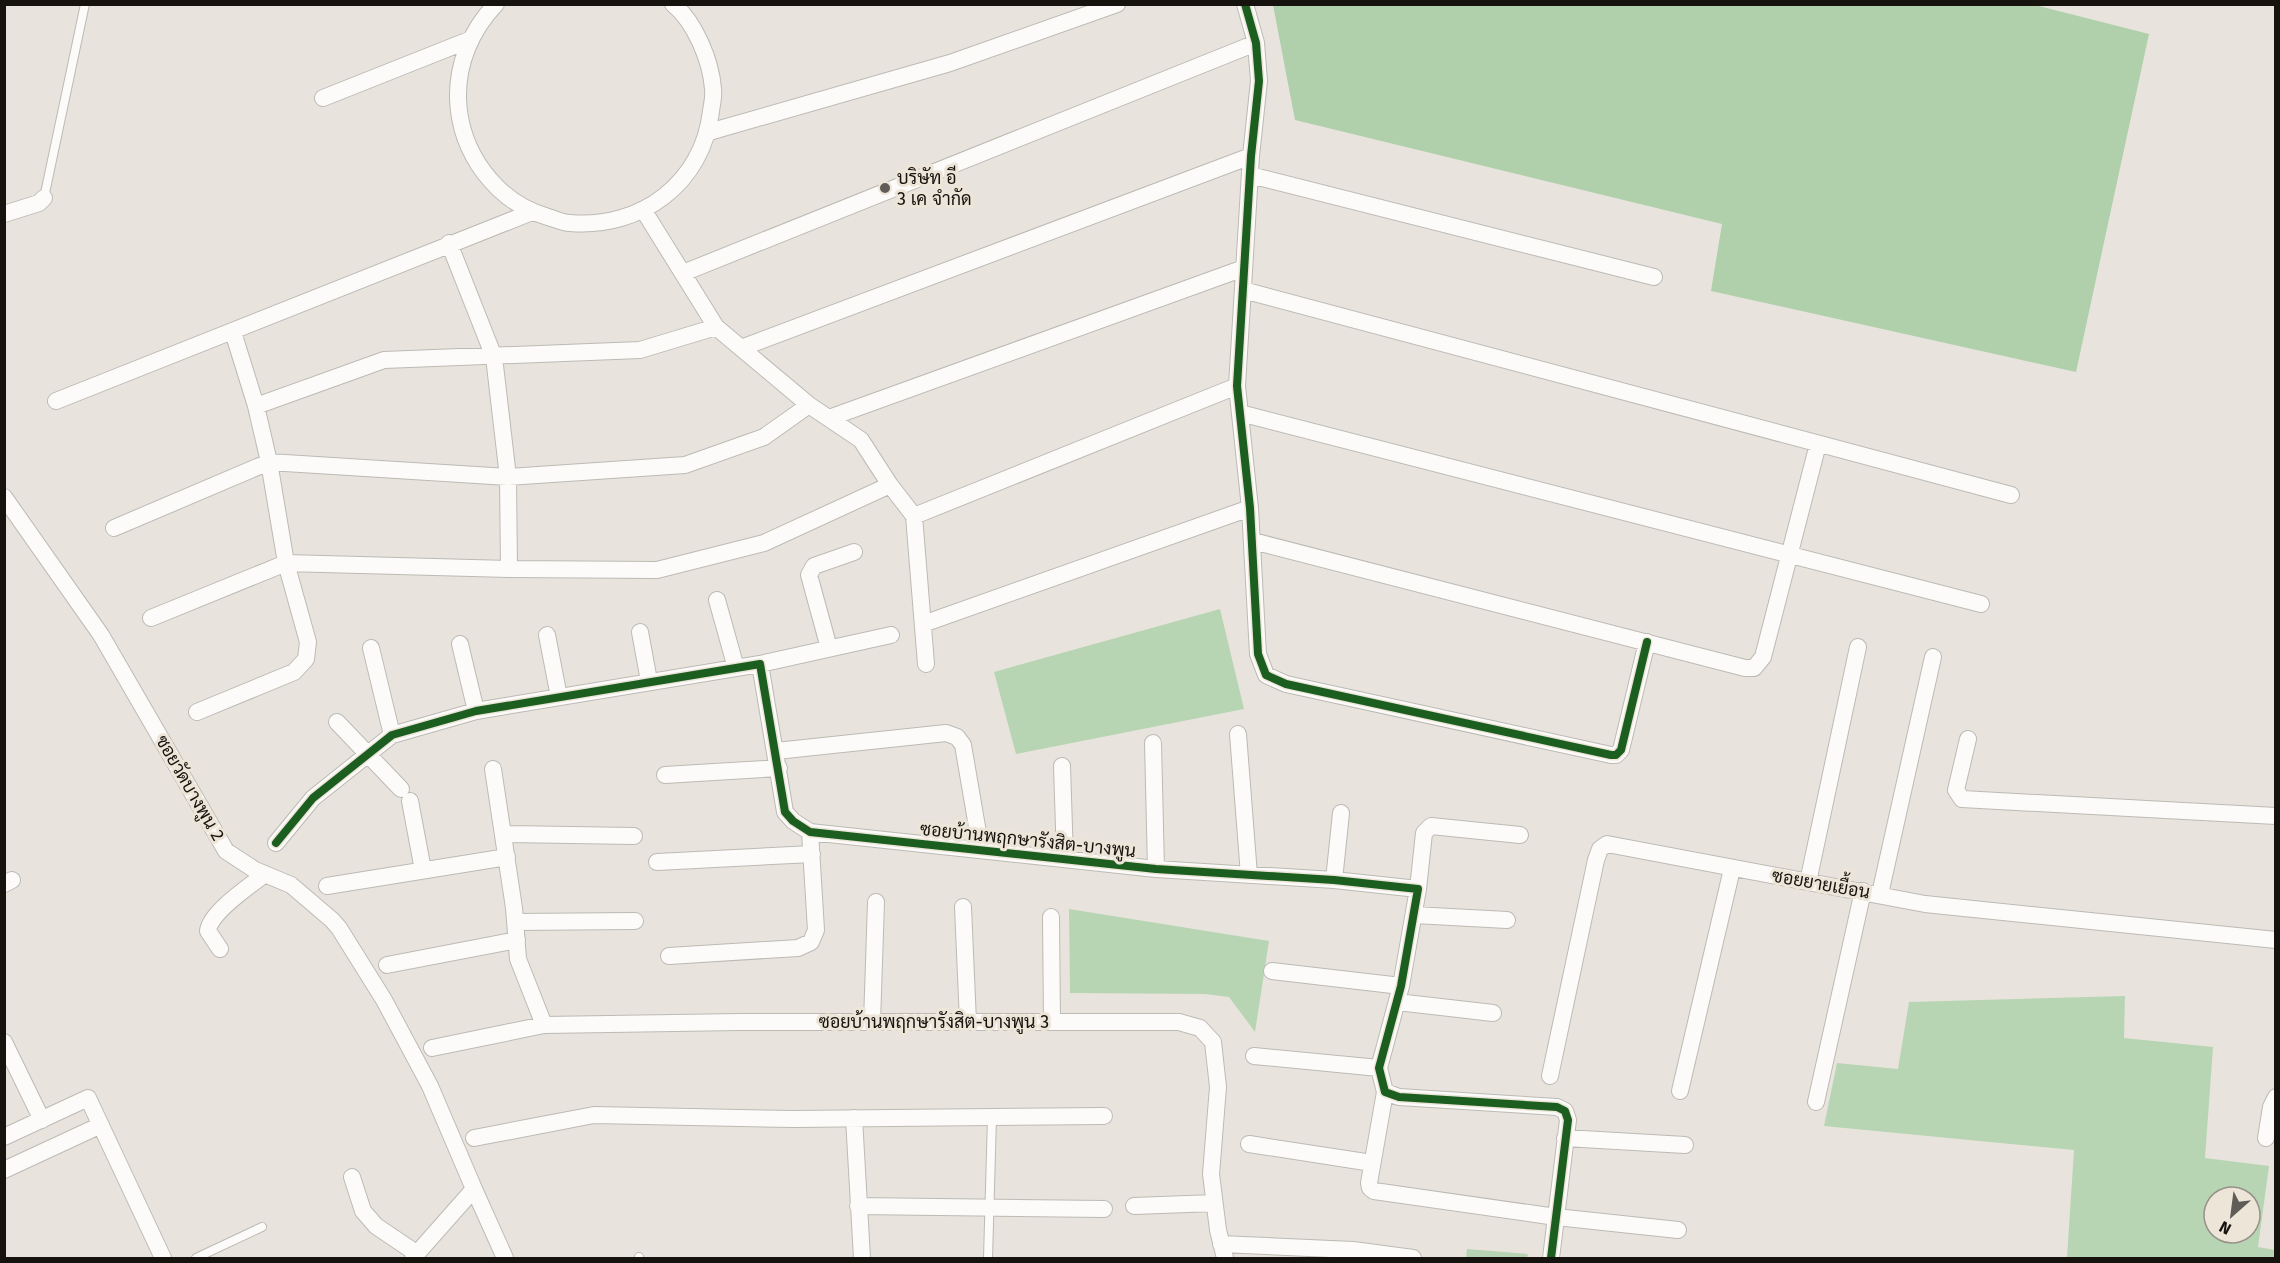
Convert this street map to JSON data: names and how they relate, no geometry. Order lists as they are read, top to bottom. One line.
{"streets":{"street":["ซอยวัดบางพูน 2","ซอยบ้านพฤกษารังสิต-บางพูน","ซอยยายเยื้อน","ซอยบ้านพฤกษารังสิต-บางพูน 3"]},"places":["บริษัท อี 3 เค จำกัด"],"north":"bottom left"}
